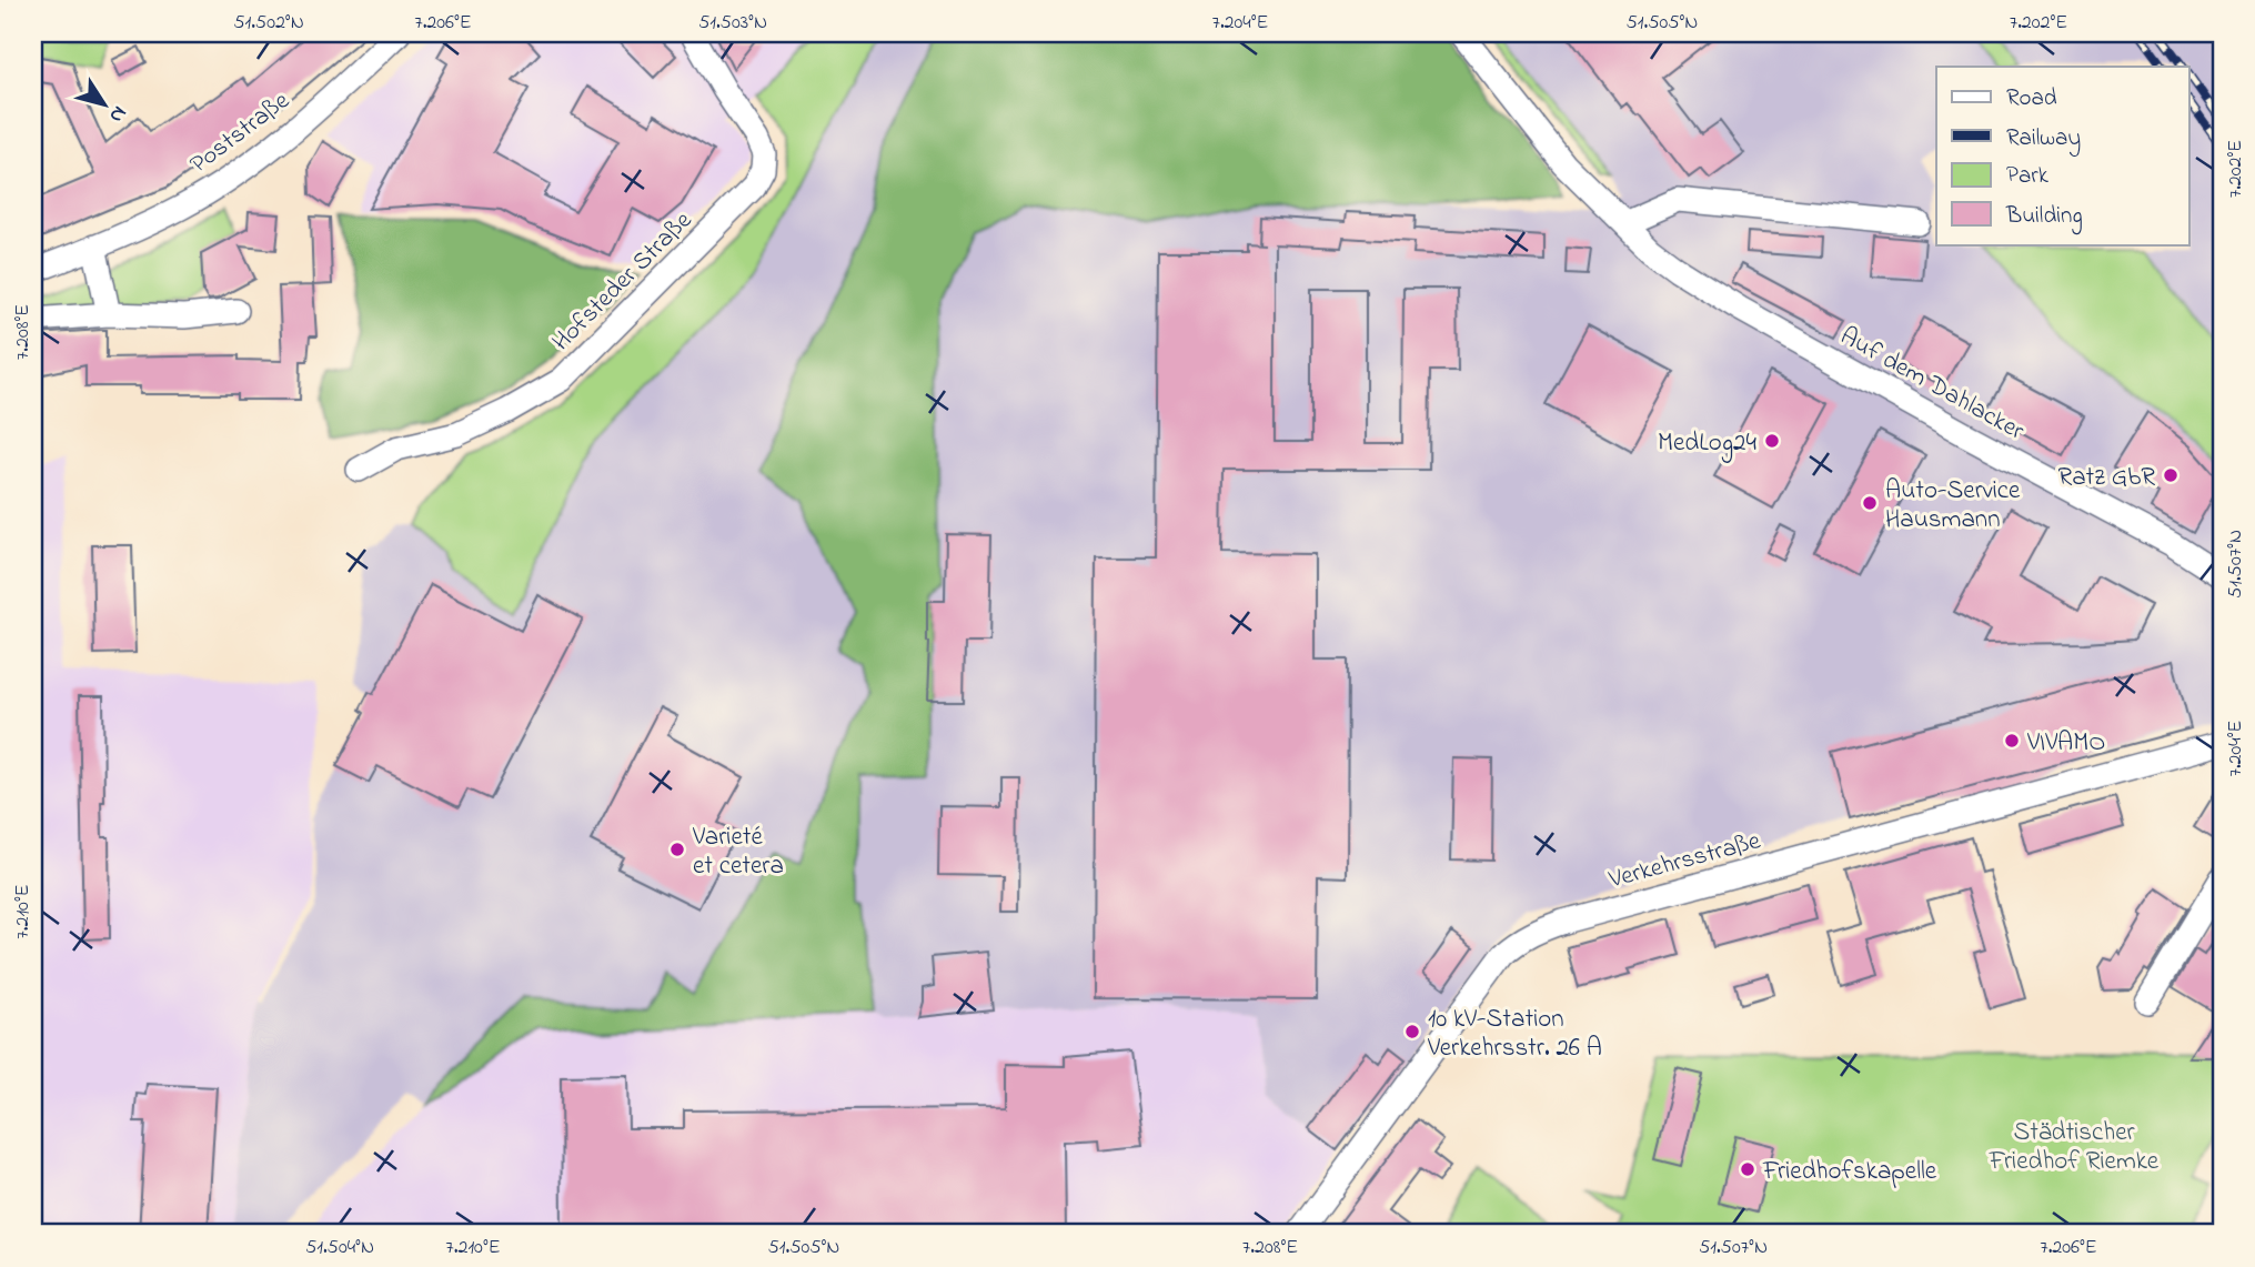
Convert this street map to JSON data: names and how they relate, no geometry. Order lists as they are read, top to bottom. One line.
{"streets":{"street":["Poststraße","Hofsteder Straße","Auf dem Dahlacker","Verkehrsstraße"]},"parks":["Städtischer Friedhof Riemke"],"places":["MedLog24","Ratz GbR","Auto-Service Hausmann","VIVAMO","Varieté et cetera","10 kV-Station Verkehrsstr. 26 A","Friedhofskapelle"],"legend":["Road","Railway","Park","Building"],"north":"bottom right","coordinates":["51.502°N","7.206°E","51.503°N","7.204°E","51.505°N","7.202°E","7.208°E","51.507°N","7.210°E","51.504°N"]}
